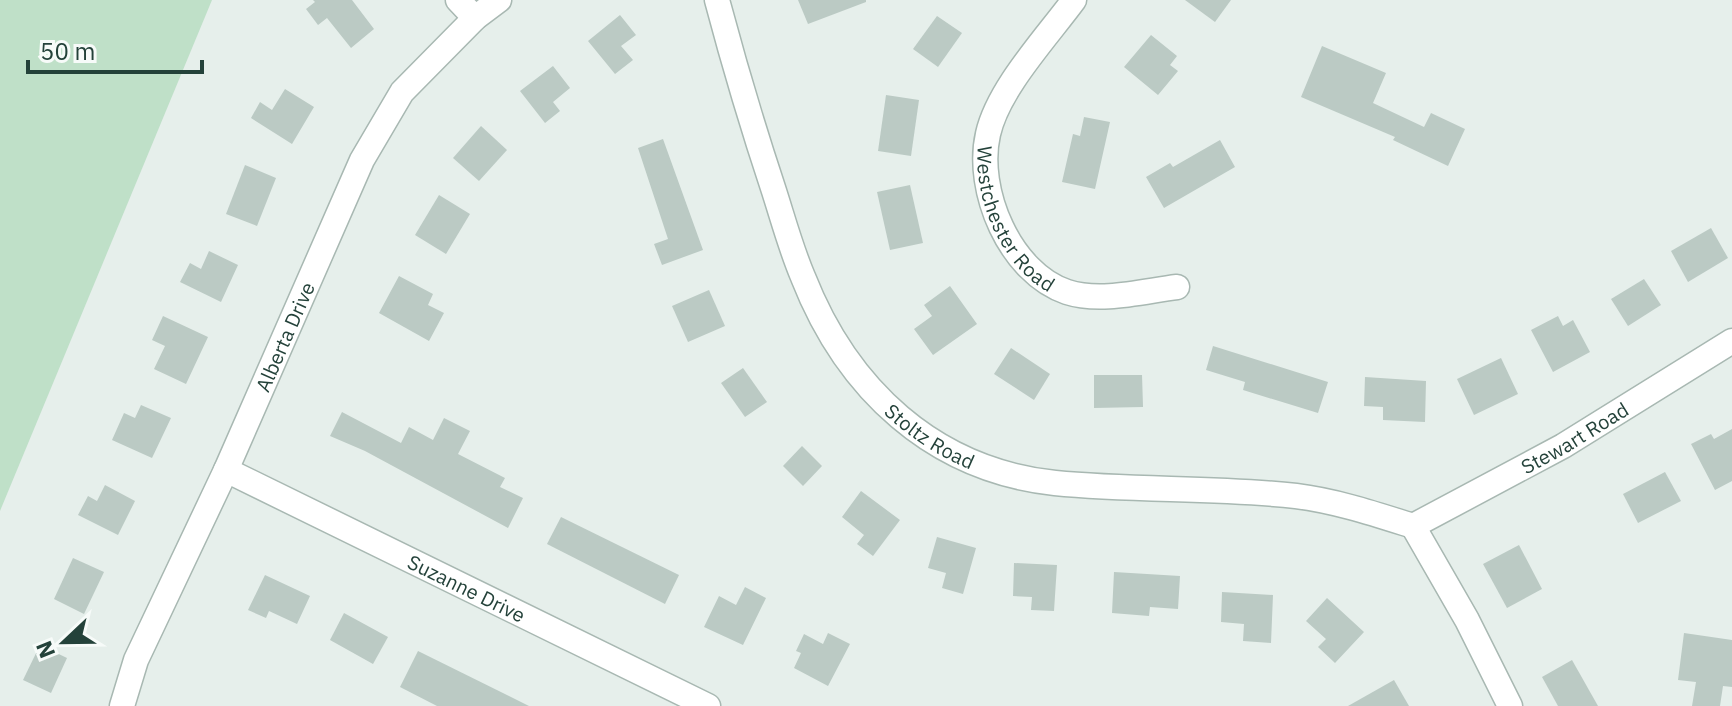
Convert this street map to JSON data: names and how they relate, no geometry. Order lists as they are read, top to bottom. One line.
{"streets":{"street":["Westchester Road","Alberta Drive","Stoltz Road","Stewart Road","Suzanne Drive"]},"crossings":[["Alberta Drive","Suzanne Drive"],["Stoltz Road","Stewart Road"]],"scale_bar":"50 m","north":"left"}
